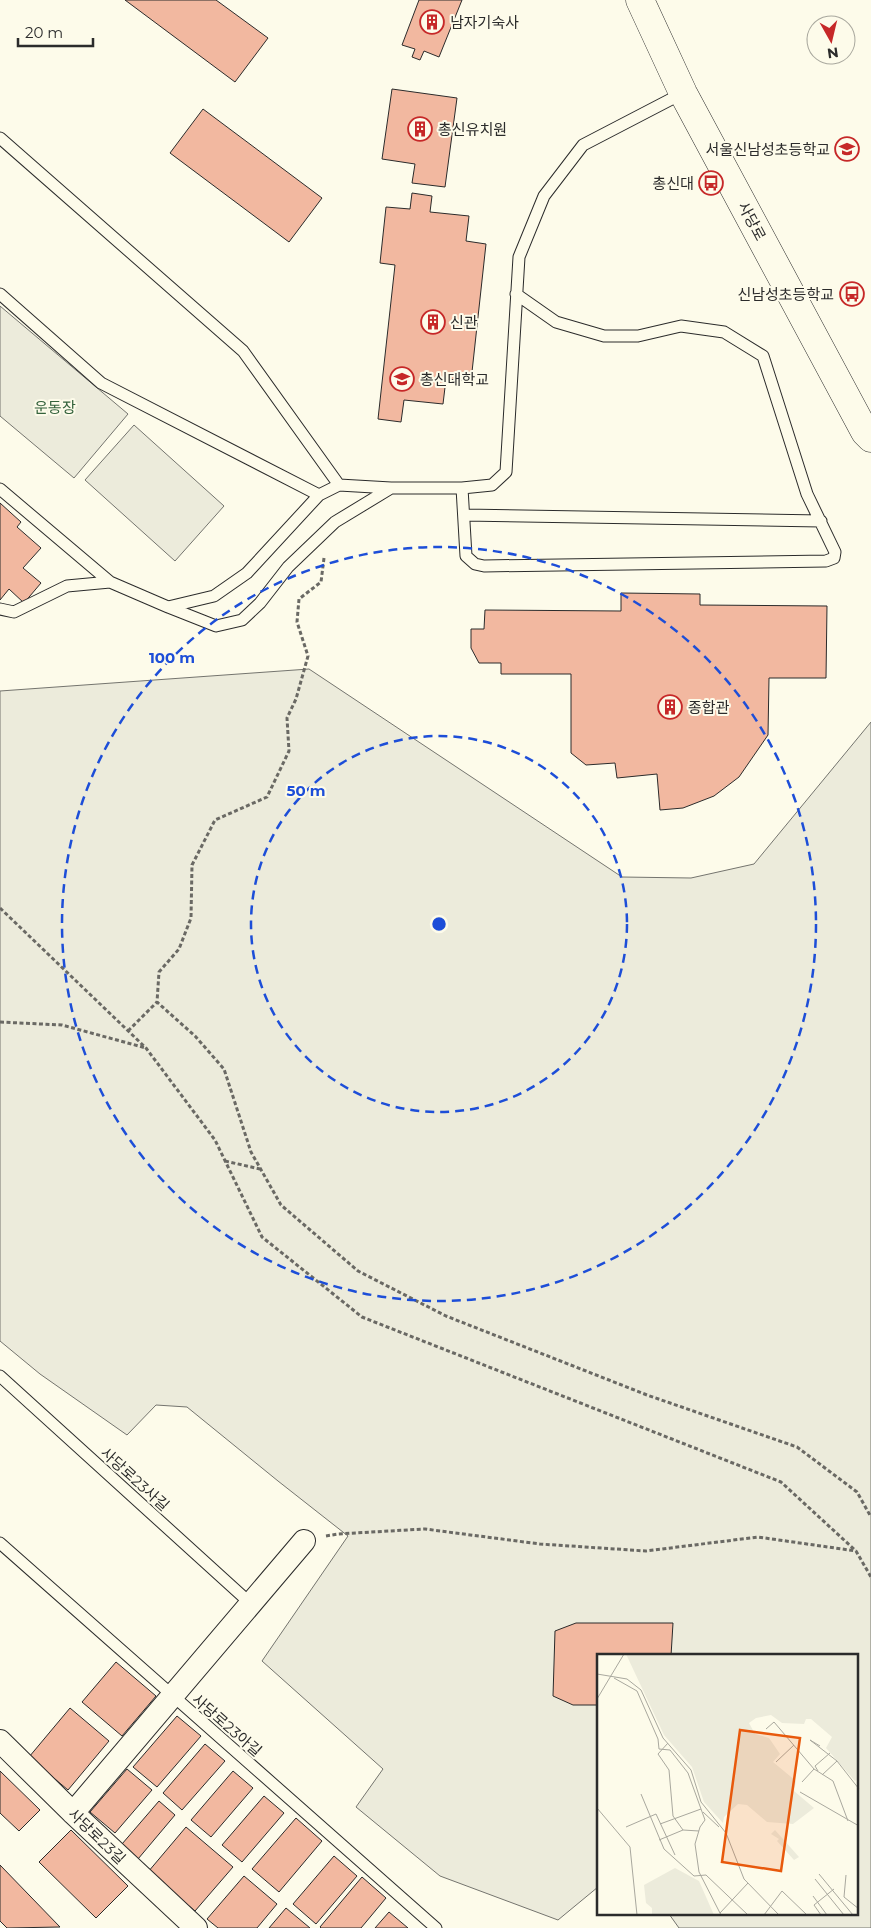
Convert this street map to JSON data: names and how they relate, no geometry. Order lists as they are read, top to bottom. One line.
{"streets":{"main road":["사당로"],"street":["사당로23길"],"lane":["사당로23사길","사당로23아길"]},"parks":["운동장"],"places":{"building":["남자기숙사","총신유치원","신관","종합관"],"school or university":["서울신남성초등학교","총신대학교"],"bus stop":["총신대","신남성초등학교"]},"scale_bar":"20 m","north":"bottom","rings":["100 m","50 m"]}
